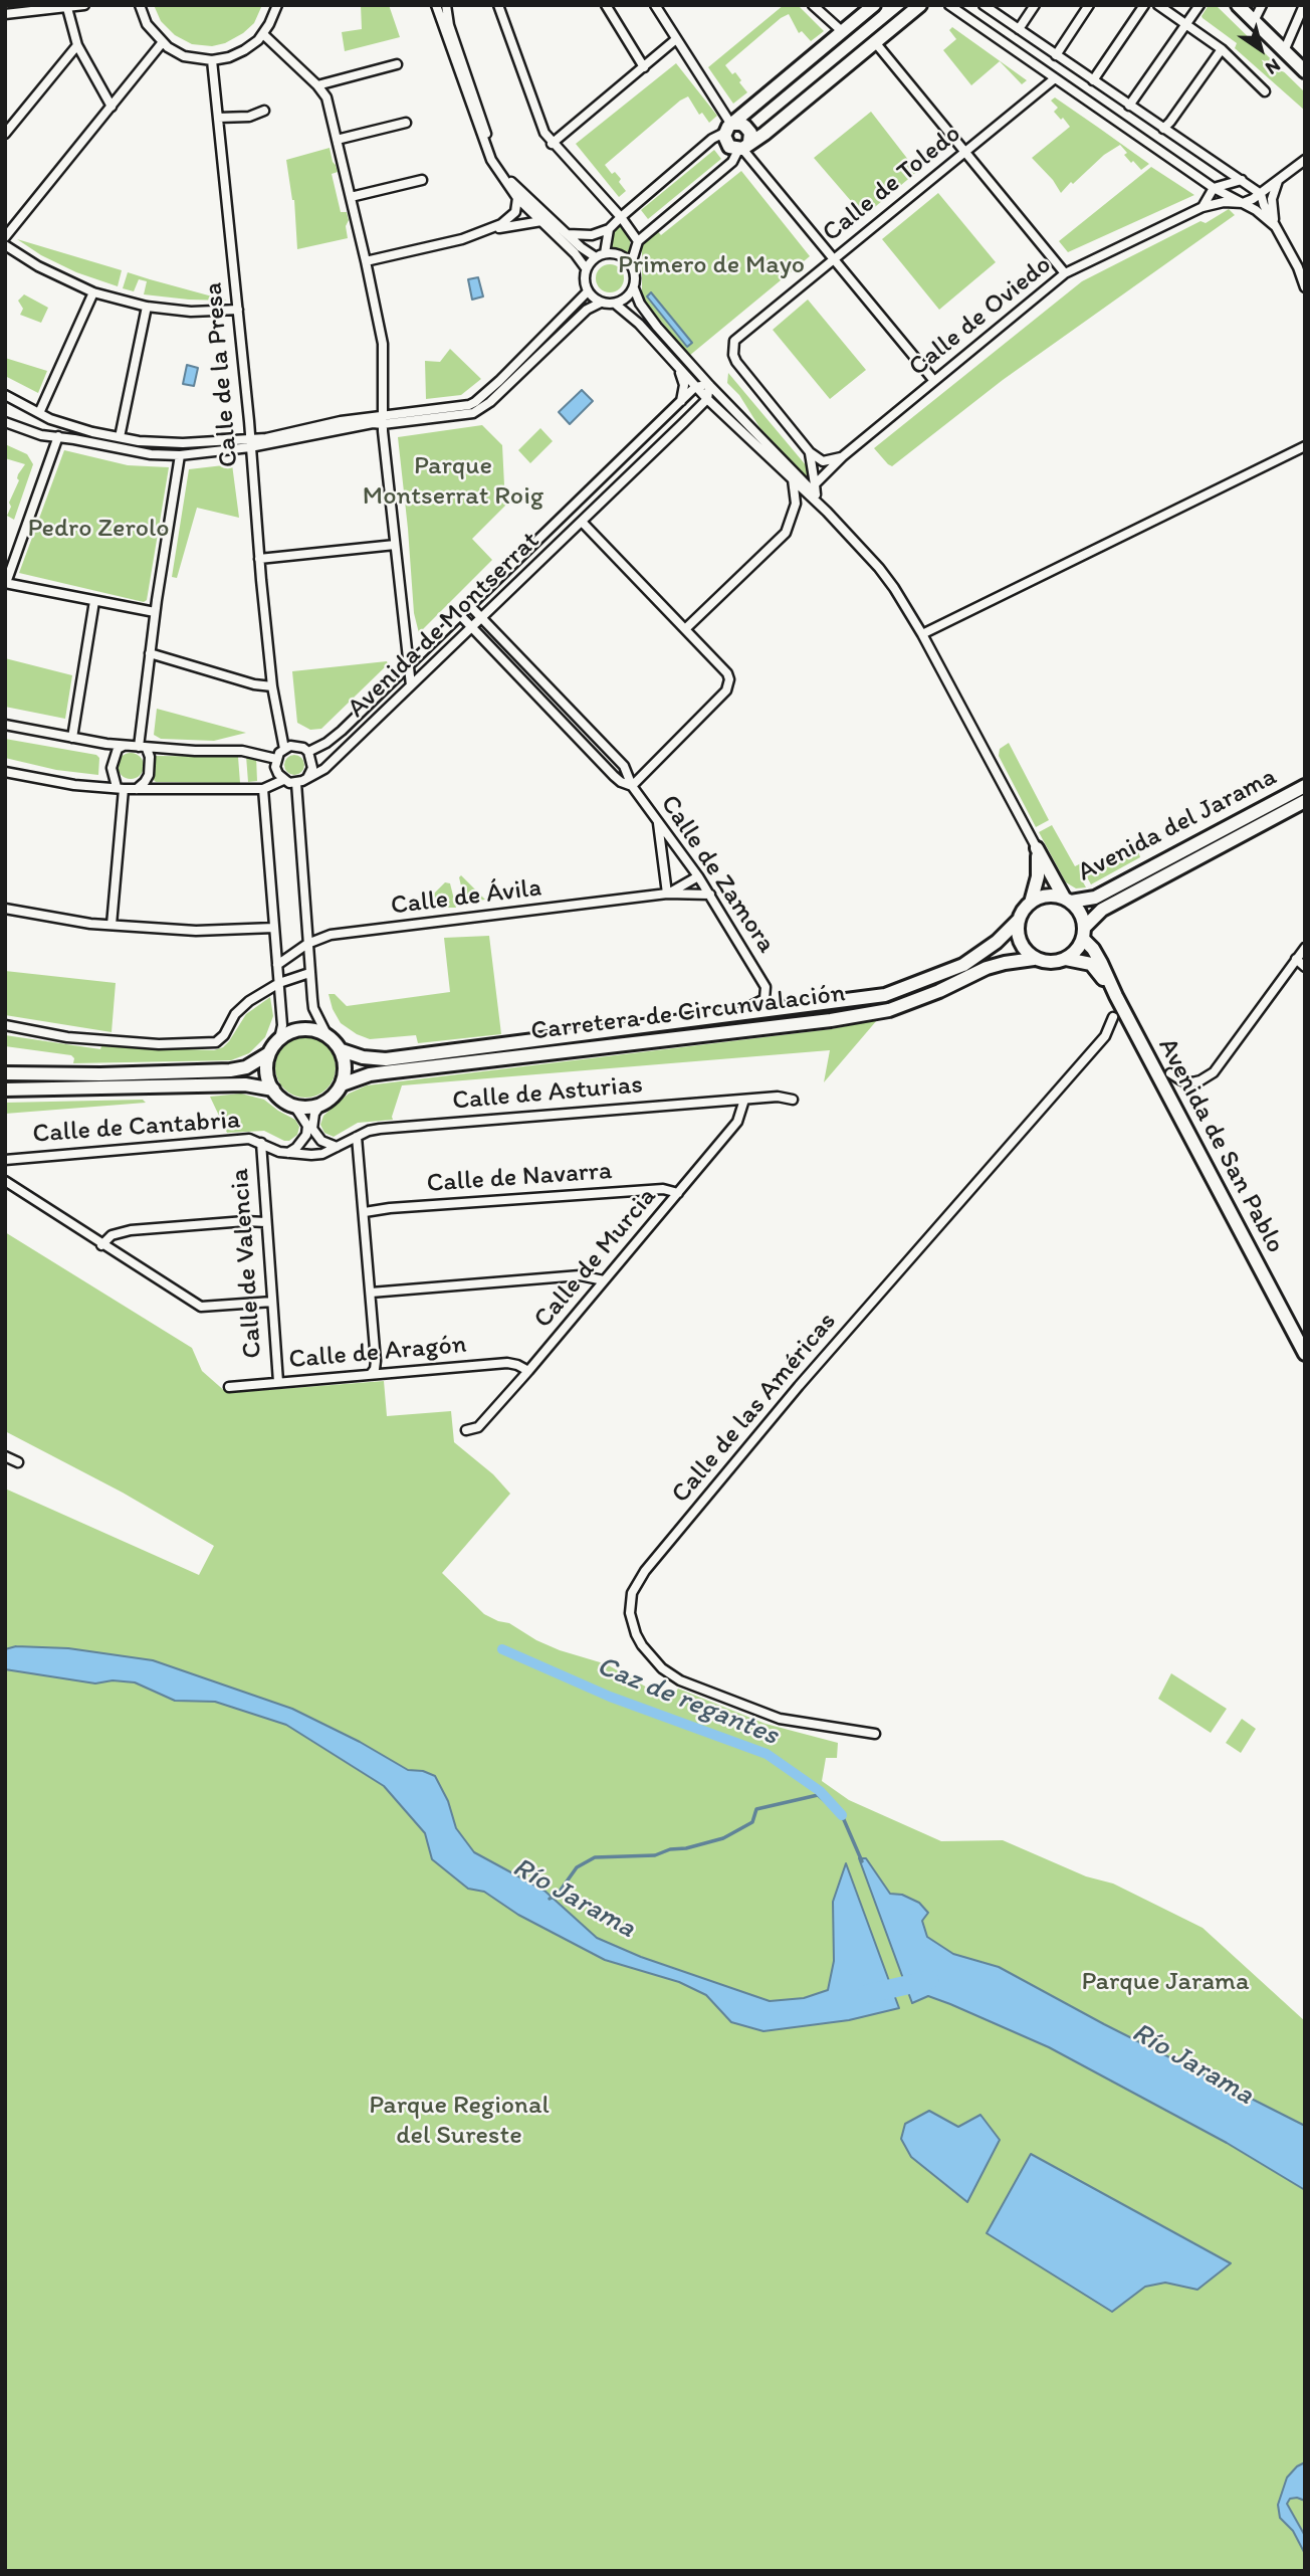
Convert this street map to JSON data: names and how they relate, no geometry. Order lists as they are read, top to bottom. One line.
{"streets":{"main road":["Avenida del Jarama","Carretera de Circunvalación","Avenida de San Pablo"],"street":["Calle de Toledo","Calle de Oviedo","Calle de la Presa","Avenida de Montserrat","Calle de Zamora","Calle de Ávila","Calle de Asturias","Calle de Cantabria","Calle de Navarra","Calle de Murcia","Calle de Valencia","Calle de Aragón","Calle de las Américas"]},"crossings":[["Calle de la Presa","Avenida de Montserrat"],["Avenida de Montserrat","Calle de Zamora"],["Avenida del Jarama","Carretera de Circunvalación"],["Avenida del Jarama","Avenida de San Pablo"],["Calle de Zamora","Calle de Ávila"],["Calle de Zamora","Carretera de Circunvalación"],["Carretera de Circunvalación","Avenida de San Pablo"],["Calle de Asturias","Calle de Cantabria"],["Calle de Asturias","Calle de Murcia"],["Calle de Cantabria","Calle de Valencia"],["Calle de Navarra","Calle de Murcia"],["Calle de Murcia","Calle de Aragón"],["Calle de Valencia","Calle de Aragón"]],"water":["Caz de regantes","Río Jarama"],"parks":["Primero de Mayo","Parque Montserrat Roig","Pedro Zerolo","Parque Jarama","Parque Regional del Sureste"],"north":"bottom right"}
